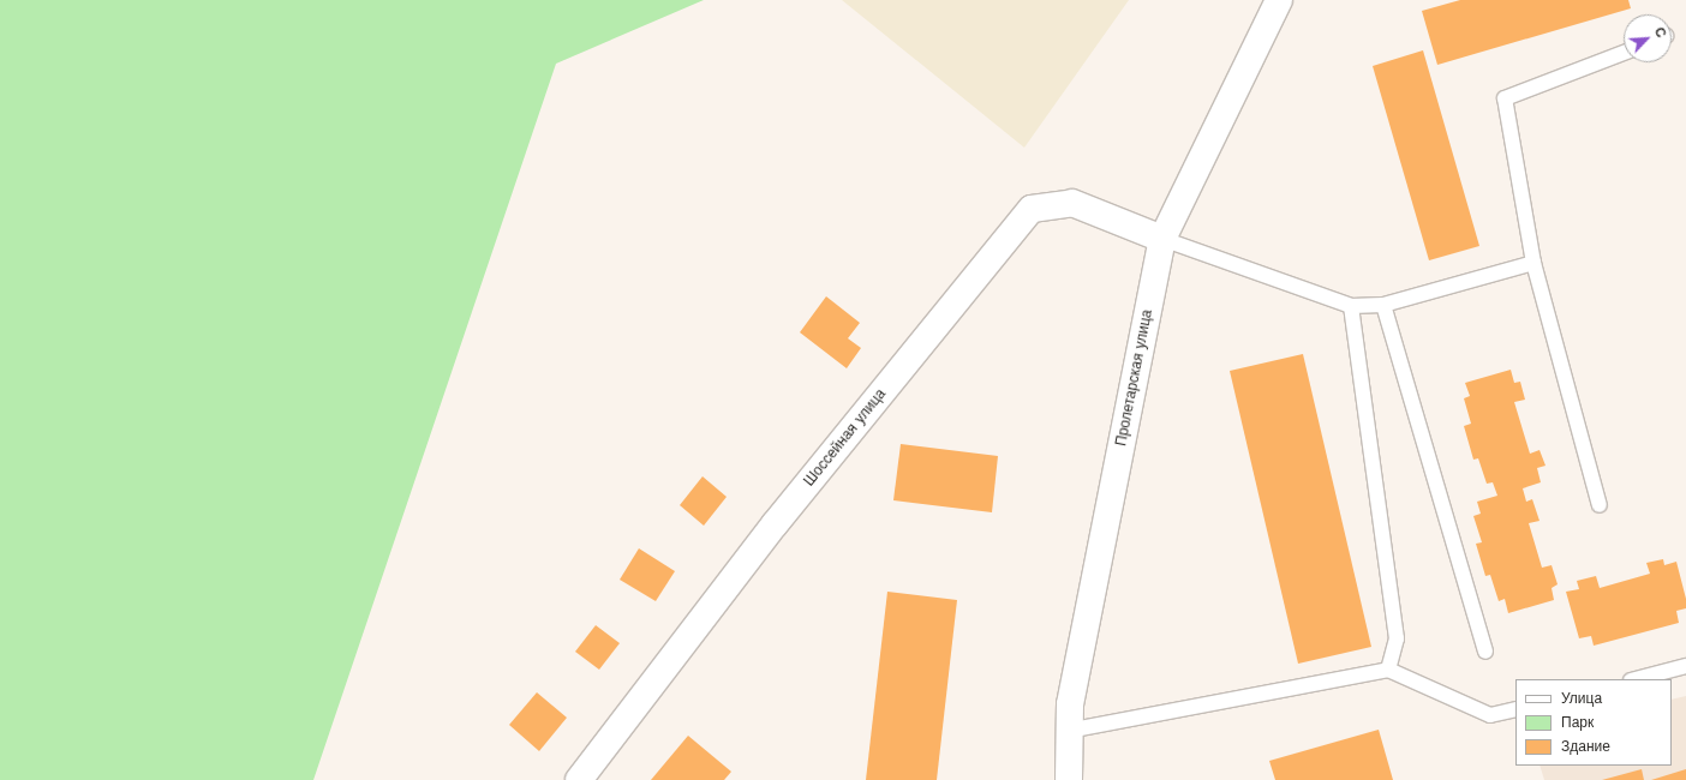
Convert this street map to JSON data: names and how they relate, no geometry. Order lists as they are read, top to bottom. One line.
{"streets":{"street":["Пролетарская улица","Шоссейная улица"]},"crossings":[["Пролетарская улица","Шоссейная улица"]],"legend":["Улица","Парк","Здание"],"north":"top right"}
